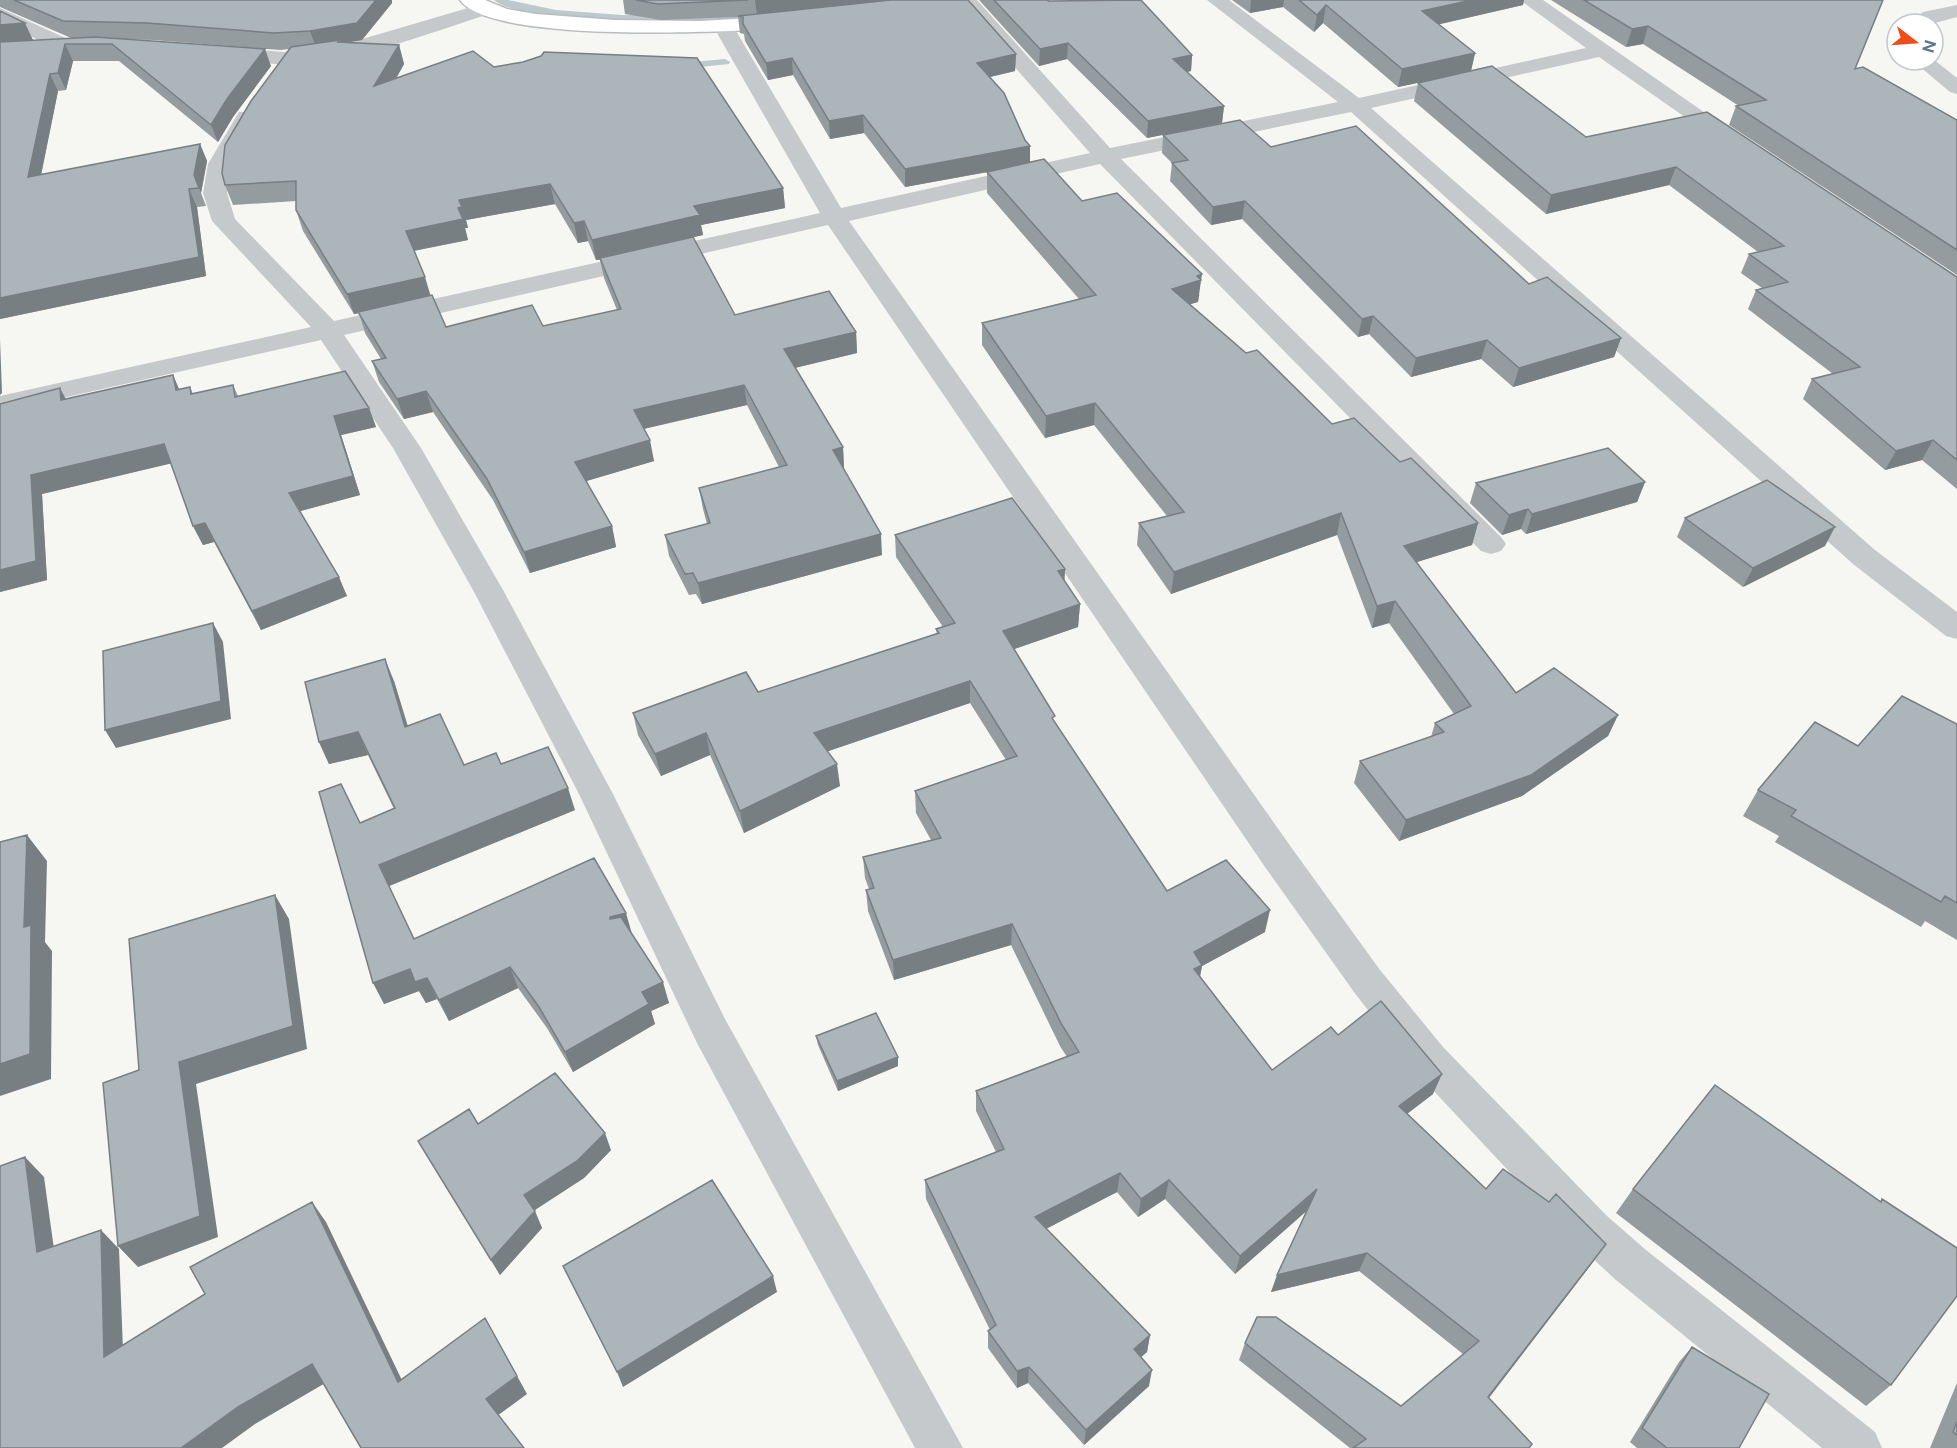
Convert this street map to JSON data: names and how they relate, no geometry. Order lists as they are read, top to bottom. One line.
{"north":"right"}
